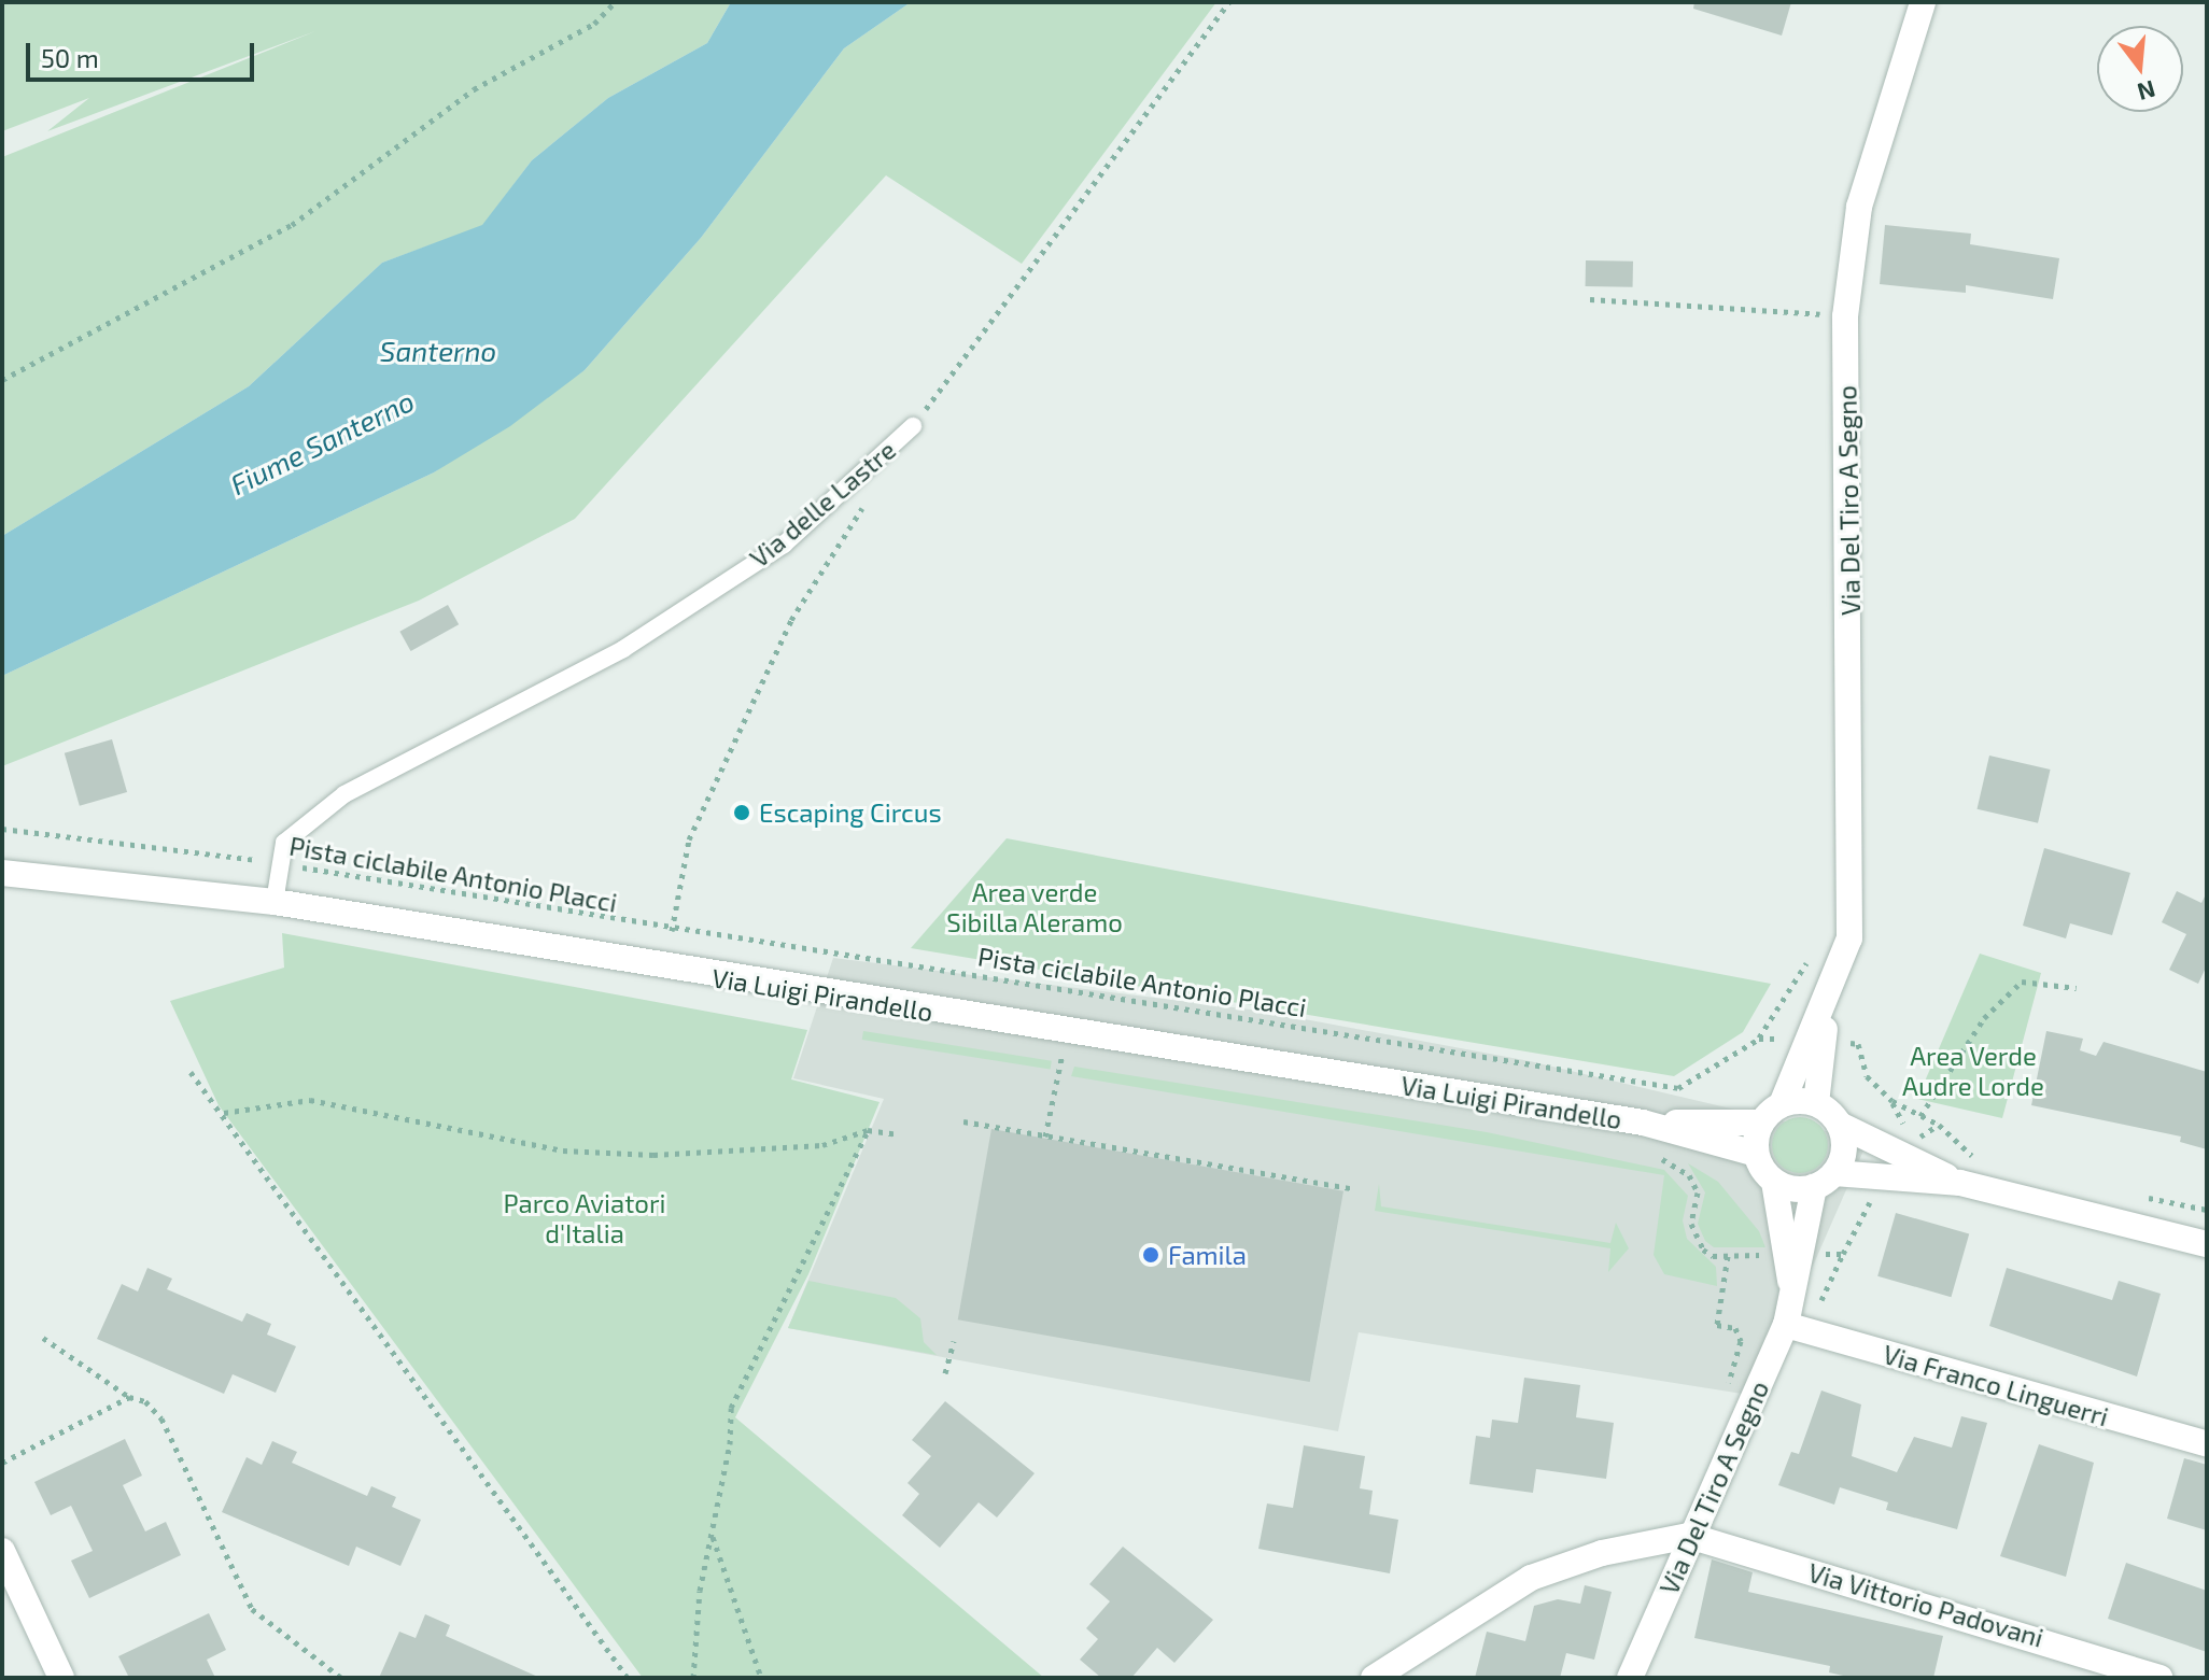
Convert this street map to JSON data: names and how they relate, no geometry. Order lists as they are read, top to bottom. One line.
{"streets":{"street":["Via Del Tiro A Segno","Via Luigi Pirandello","Via Franco Linguerri","Via Vittorio Padovani"],"lane":["Via delle Lastre"],"path":["Pista ciclabile Antonio Placci"]},"crossings":[["Via Del Tiro A Segno","Via Luigi Pirandello"],["Via Del Tiro A Segno","Via Franco Linguerri"],["Via Del Tiro A Segno","Via Vittorio Padovani"],["Via delle Lastre","Pista ciclabile Antonio Placci"],["Via delle Lastre","Via Luigi Pirandello"]],"water":["Santerno","Fiume Santerno"],"parks":["Area verde Sibilla Aleramo","Area Verde Audre Lorde","Parco Aviatori d'Italia"],"places":["Escaping Circus","Famila"],"scale_bar":"50 m","north":"bottom"}
